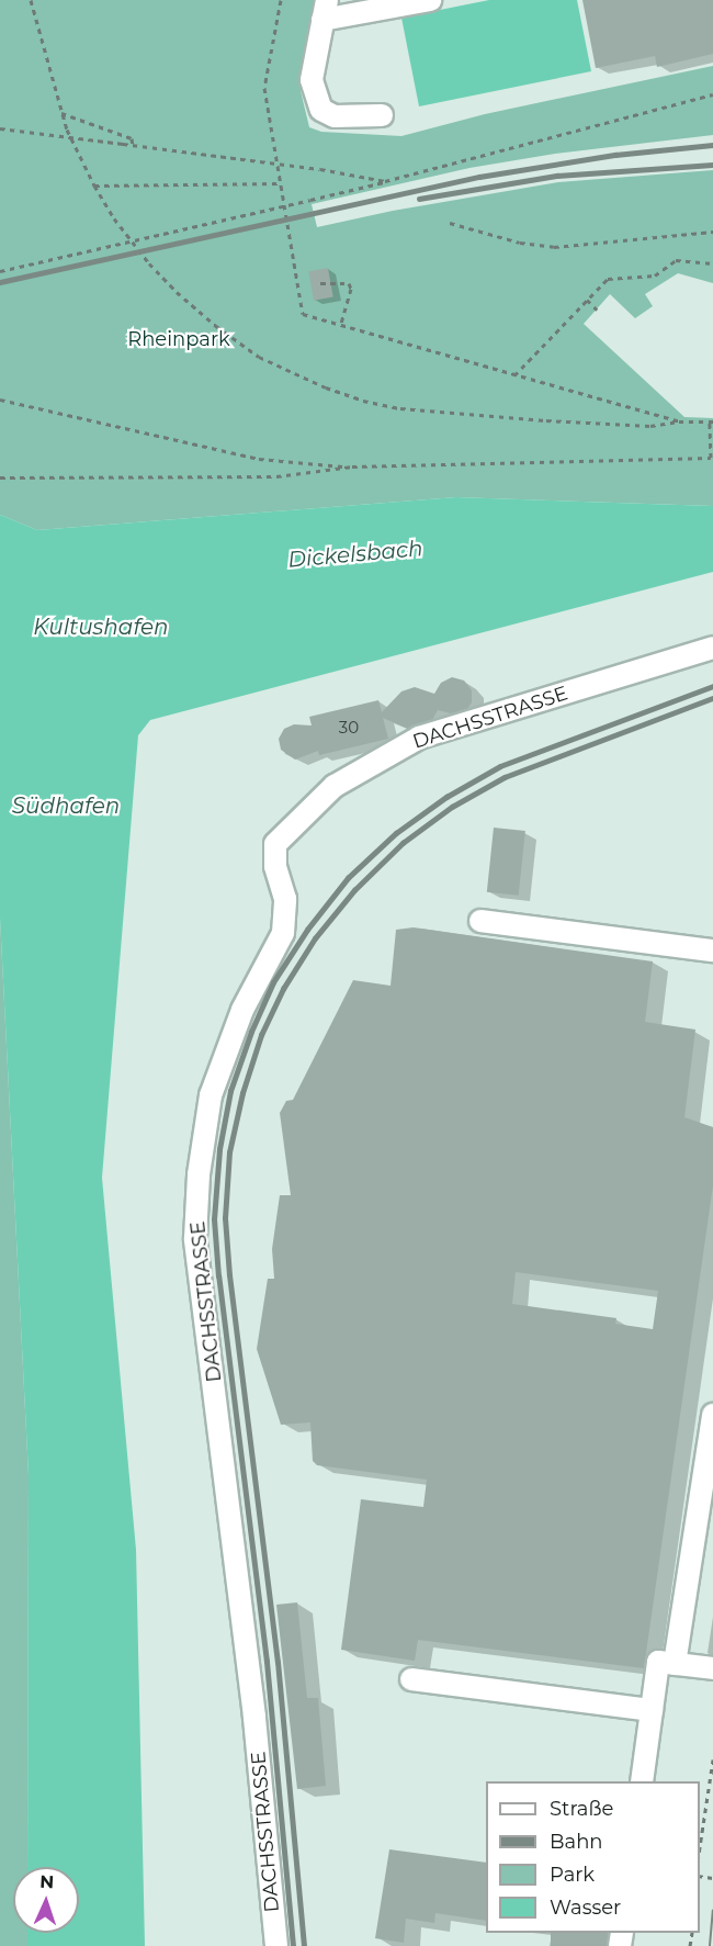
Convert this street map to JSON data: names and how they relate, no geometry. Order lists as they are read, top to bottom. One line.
{"streets":{"lane":["DACHSSTRASSE"]},"water":["Dickelsbach","Kultushafen","Südhafen"],"parks":["Rheinpark"],"house_numbers":["30"],"legend":["Straße","Bahn","Park","Wasser"],"north":"top"}
